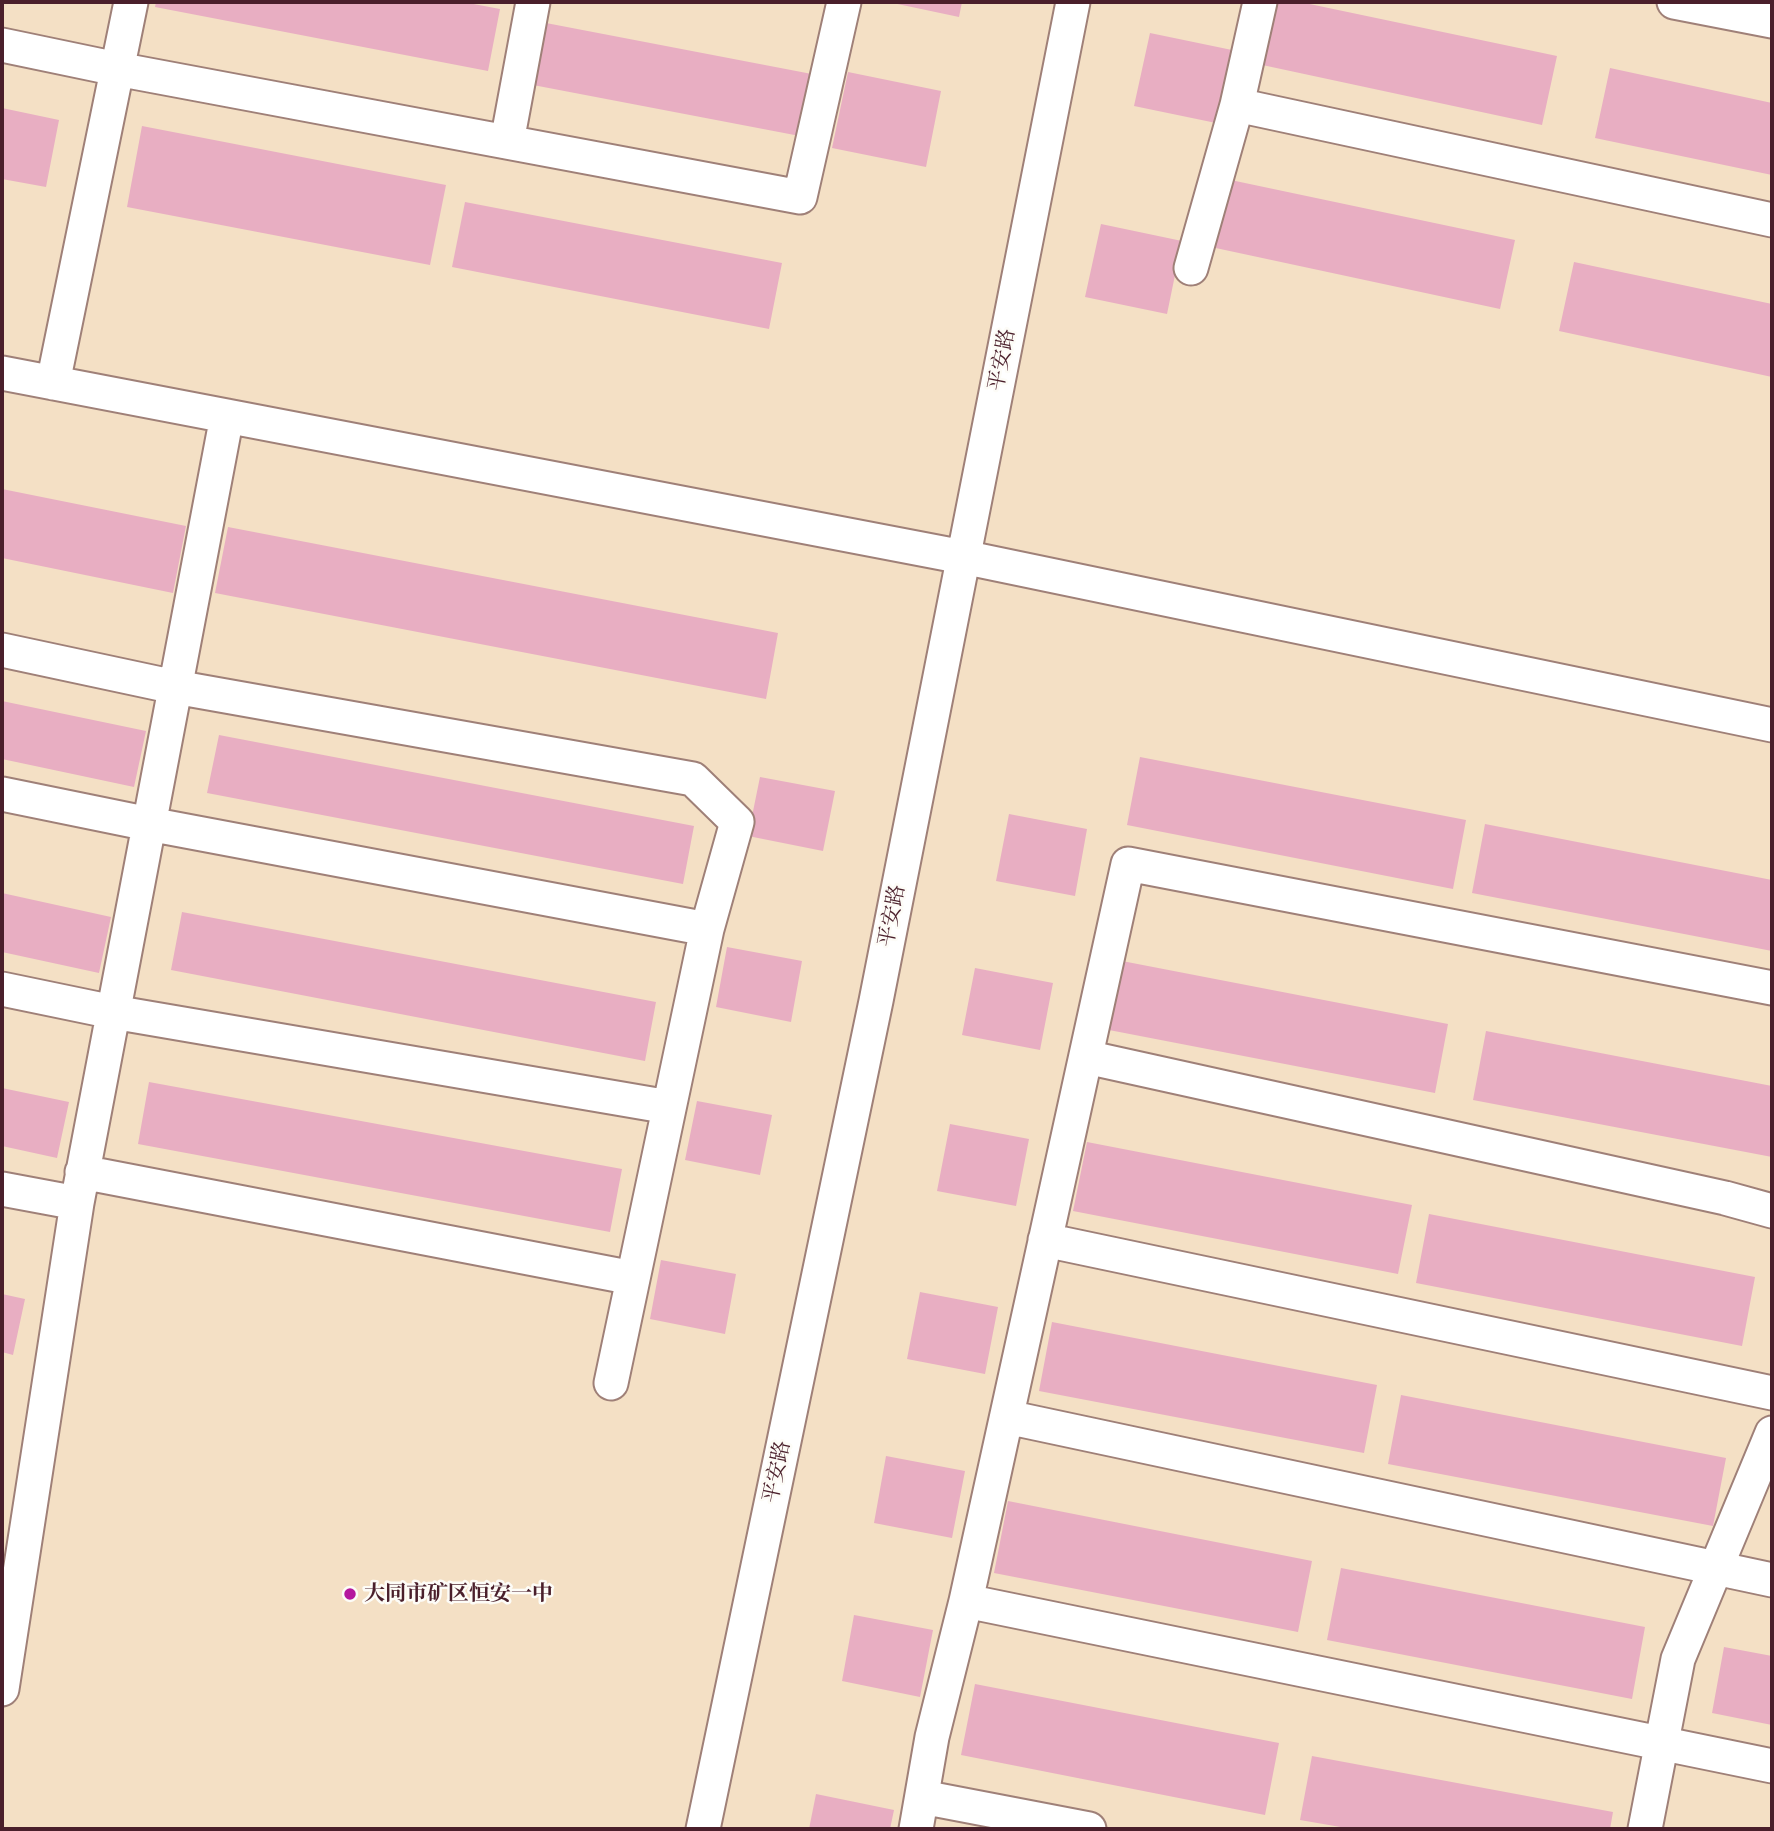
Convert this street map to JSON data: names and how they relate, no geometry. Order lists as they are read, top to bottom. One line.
{"streets":{"street":["平安路"]},"places":["大同市矿区恒安一中"]}
